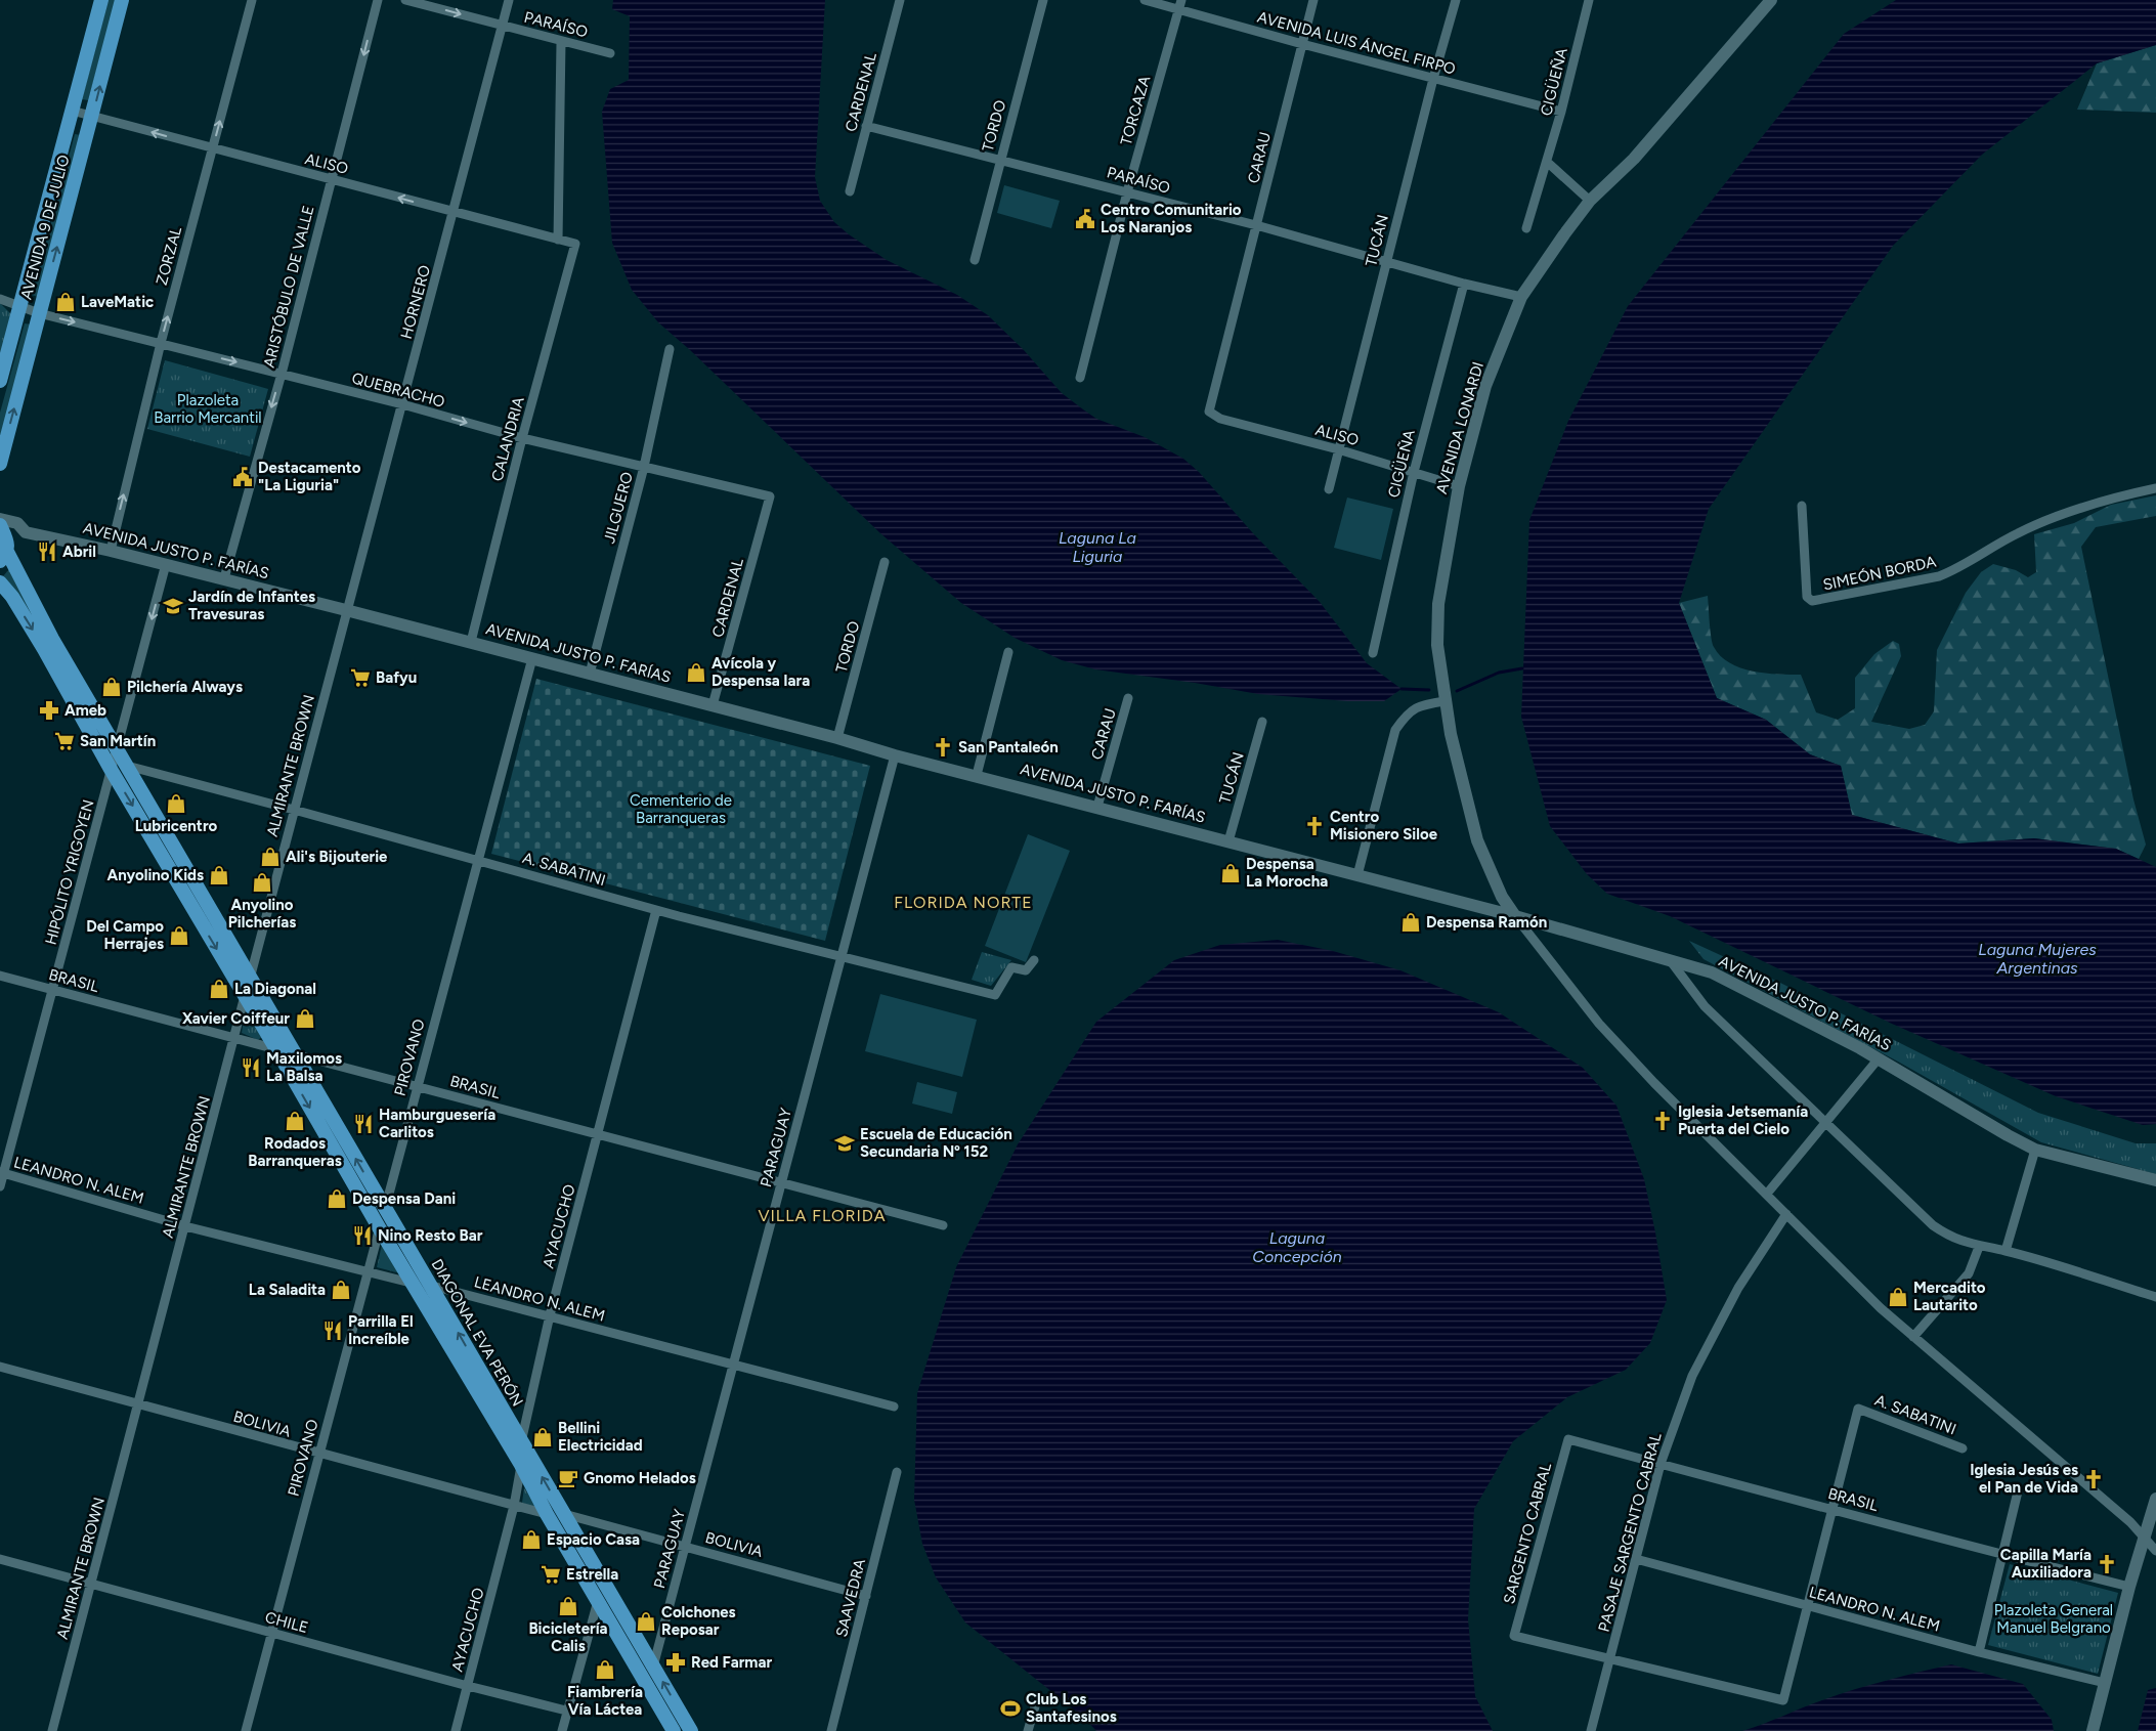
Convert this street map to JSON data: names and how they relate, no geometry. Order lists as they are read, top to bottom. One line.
{"streets":{"main road":["AVENIDA 9 DE JULIO","DIAGONAL EVA PERÓN"],"street":["PARAÍSO","AVENIDA LUIS ÁNGEL FIRPO","CIGÜEÑA","CARDENAL","TORCAZA","TORDO","CARAU","ALISO","TUCÁN","ZORZAL","ARISTÓBULO DE VALLE","HORNERO","QUEBRACHO","AVENIDA LONARDI","CALANDRIA","JILGUERO","AVENIDA JUSTO P. FARÍAS","SIMEÓN BORDA","ALMIRANTE BROWN","A. SABATINI","HIPÓLITO YRIGOYEN","BRASIL","PIROVANO","PARAGUAY","LEANDRO N. ALEM","AYACUCHO","BOLIVIA","PASAJE SARGENTO CABRAL","SARGENTO CABRAL","SAAVEDRA","CHILE"]},"crossings":[["PARAÍSO","CIGÜEÑA"],["PARAÍSO","CARDENAL"],["PARAÍSO","TORCAZA"],["PARAÍSO","TORDO"],["PARAÍSO","CARAU"],["PARAÍSO","TUCÁN"],["PARAÍSO","HORNERO"],["PARAÍSO","AVENIDA LONARDI"],["AVENIDA LUIS ÁNGEL FIRPO","CIGÜEÑA"],["AVENIDA LUIS ÁNGEL FIRPO","TORCAZA"],["AVENIDA LUIS ÁNGEL FIRPO","CARAU"],["AVENIDA LUIS ÁNGEL FIRPO","TUCÁN"],["CIGÜEÑA","ALISO"],["CARDENAL","QUEBRACHO"],["CARDENAL","AVENIDA JUSTO P. FARÍAS"],["TORDO","AVENIDA JUSTO P. FARÍAS"],["CARAU","ALISO"],["CARAU","AVENIDA JUSTO P. FARÍAS"],["ALISO","AVENIDA 9 DE JULIO"],["ALISO","TUCÁN"],["ALISO","ZORZAL"],["ALISO","ARISTÓBULO DE VALLE"],["ALISO","HORNERO"],["ALISO","AVENIDA LONARDI"],["ALISO","CALANDRIA"],["AVENIDA 9 DE JULIO","QUEBRACHO"],["TUCÁN","AVENIDA JUSTO P. FARÍAS"],["ZORZAL","QUEBRACHO"],["ZORZAL","AVENIDA JUSTO P. FARÍAS"],["ARISTÓBULO DE VALLE","QUEBRACHO"],["ARISTÓBULO DE VALLE","AVENIDA JUSTO P. FARÍAS"],["HORNERO","QUEBRACHO"],["HORNERO","AVENIDA JUSTO P. FARÍAS"],["HORNERO","ALMIRANTE BROWN"],["QUEBRACHO","CALANDRIA"],["QUEBRACHO","JILGUERO"],["AVENIDA LONARDI","AVENIDA JUSTO P. FARÍAS"],["CALANDRIA","AVENIDA JUSTO P. FARÍAS"],["JILGUERO","AVENIDA JUSTO P. FARÍAS"],["AVENIDA JUSTO P. FARÍAS","ALMIRANTE BROWN"],["AVENIDA JUSTO P. FARÍAS","HIPÓLITO YRIGOYEN"],["AVENIDA JUSTO P. FARÍAS","PIROVANO"],["AVENIDA JUSTO P. FARÍAS","PARAGUAY"],["ALMIRANTE BROWN","A. SABATINI"],["ALMIRANTE BROWN","BRASIL"],["ALMIRANTE BROWN","LEANDRO N. ALEM"],["ALMIRANTE BROWN","DIAGONAL EVA PERÓN"],["ALMIRANTE BROWN","BOLIVIA"],["ALMIRANTE BROWN","CHILE"],["A. SABATINI","BRASIL"],["A. SABATINI","PIROVANO"],["A. SABATINI","PARAGUAY"],["A. SABATINI","AYACUCHO"],["A. SABATINI","DIAGONAL EVA PERÓN"],["HIPÓLITO YRIGOYEN","BRASIL"],["HIPÓLITO YRIGOYEN","LEANDRO N. ALEM"],["HIPÓLITO YRIGOYEN","DIAGONAL EVA PERÓN"],["BRASIL","PIROVANO"],["BRASIL","PARAGUAY"],["BRASIL","AYACUCHO"],["BRASIL","DIAGONAL EVA PERÓN"],["BRASIL","PASAJE SARGENTO CABRAL"],["BRASIL","SARGENTO CABRAL"],["PIROVANO","LEANDRO N. ALEM"],["PIROVANO","DIAGONAL EVA PERÓN"],["PIROVANO","BOLIVIA"],["PIROVANO","CHILE"],["PARAGUAY","LEANDRO N. ALEM"],["PARAGUAY","DIAGONAL EVA PERÓN"],["PARAGUAY","BOLIVIA"],["LEANDRO N. ALEM","AYACUCHO"],["LEANDRO N. ALEM","DIAGONAL EVA PERÓN"],["LEANDRO N. ALEM","PASAJE SARGENTO CABRAL"],["AYACUCHO","DIAGONAL EVA PERÓN"],["AYACUCHO","BOLIVIA"],["AYACUCHO","CHILE"],["DIAGONAL EVA PERÓN","BOLIVIA"],["BOLIVIA","SAAVEDRA"],["PASAJE SARGENTO CABRAL","SARGENTO CABRAL"]],"one_way":["ZORZAL","ARISTÓBULO DE VALLE","QUEBRACHO"],"districts":["FLORIDA NORTE","VILLA FLORIDA"],"water":["Laguna La Liguria","Laguna Mujeres Argentinas","Laguna Concepción"],"parks":["Plazoleta Barrio Mercantil","Cementerio de Barranqueras","Plazoleta General Manuel Belgrano"],"places":{"public building":["Centro Comunitario Los Naranjos","Destacamento \"La Liguria\""],"shop":["LaveMatic","Avícola y Despensa Iara","Pilchería Always","Lubricentro","Ali's Bijouterie","Despensa La Morocha","Anyolino Kids","Anyolino Pilcherías","Despensa Ramón","Del Campo Herrajes","La Diagonal","Xavier Coiffeur","Rodados Barranqueras","Despensa Dani","La Saladita","Mercadito Lautarito","Bellini Electricidad","Espacio Casa","Bicicletería Calis","Colchones Reposar","Fiambrería Vía Láctea"],"restaurant":["Abril","Maxilomos La Balsa","Hamburguesería Carlitos","Nino Resto Bar","Parrilla El Increíble"],"school or university":["Jardín de Infantes Travesuras","Escuela de Educación Secundaria Nº 152"],"supermarket":["Bafyu","San Martín","Estrella"],"pharmacy":["Ameb","Red Farmar"],"church":["San Pantaleón","Centro Misionero Siloe","Iglesia Jetsemanía Puerta del Cielo","Iglesia Jesús es el Pan de Vida","Capilla María Auxiliadora"],"cafe":["Gnomo Helados"],"sports":["Club Los Santafesinos"]}}
